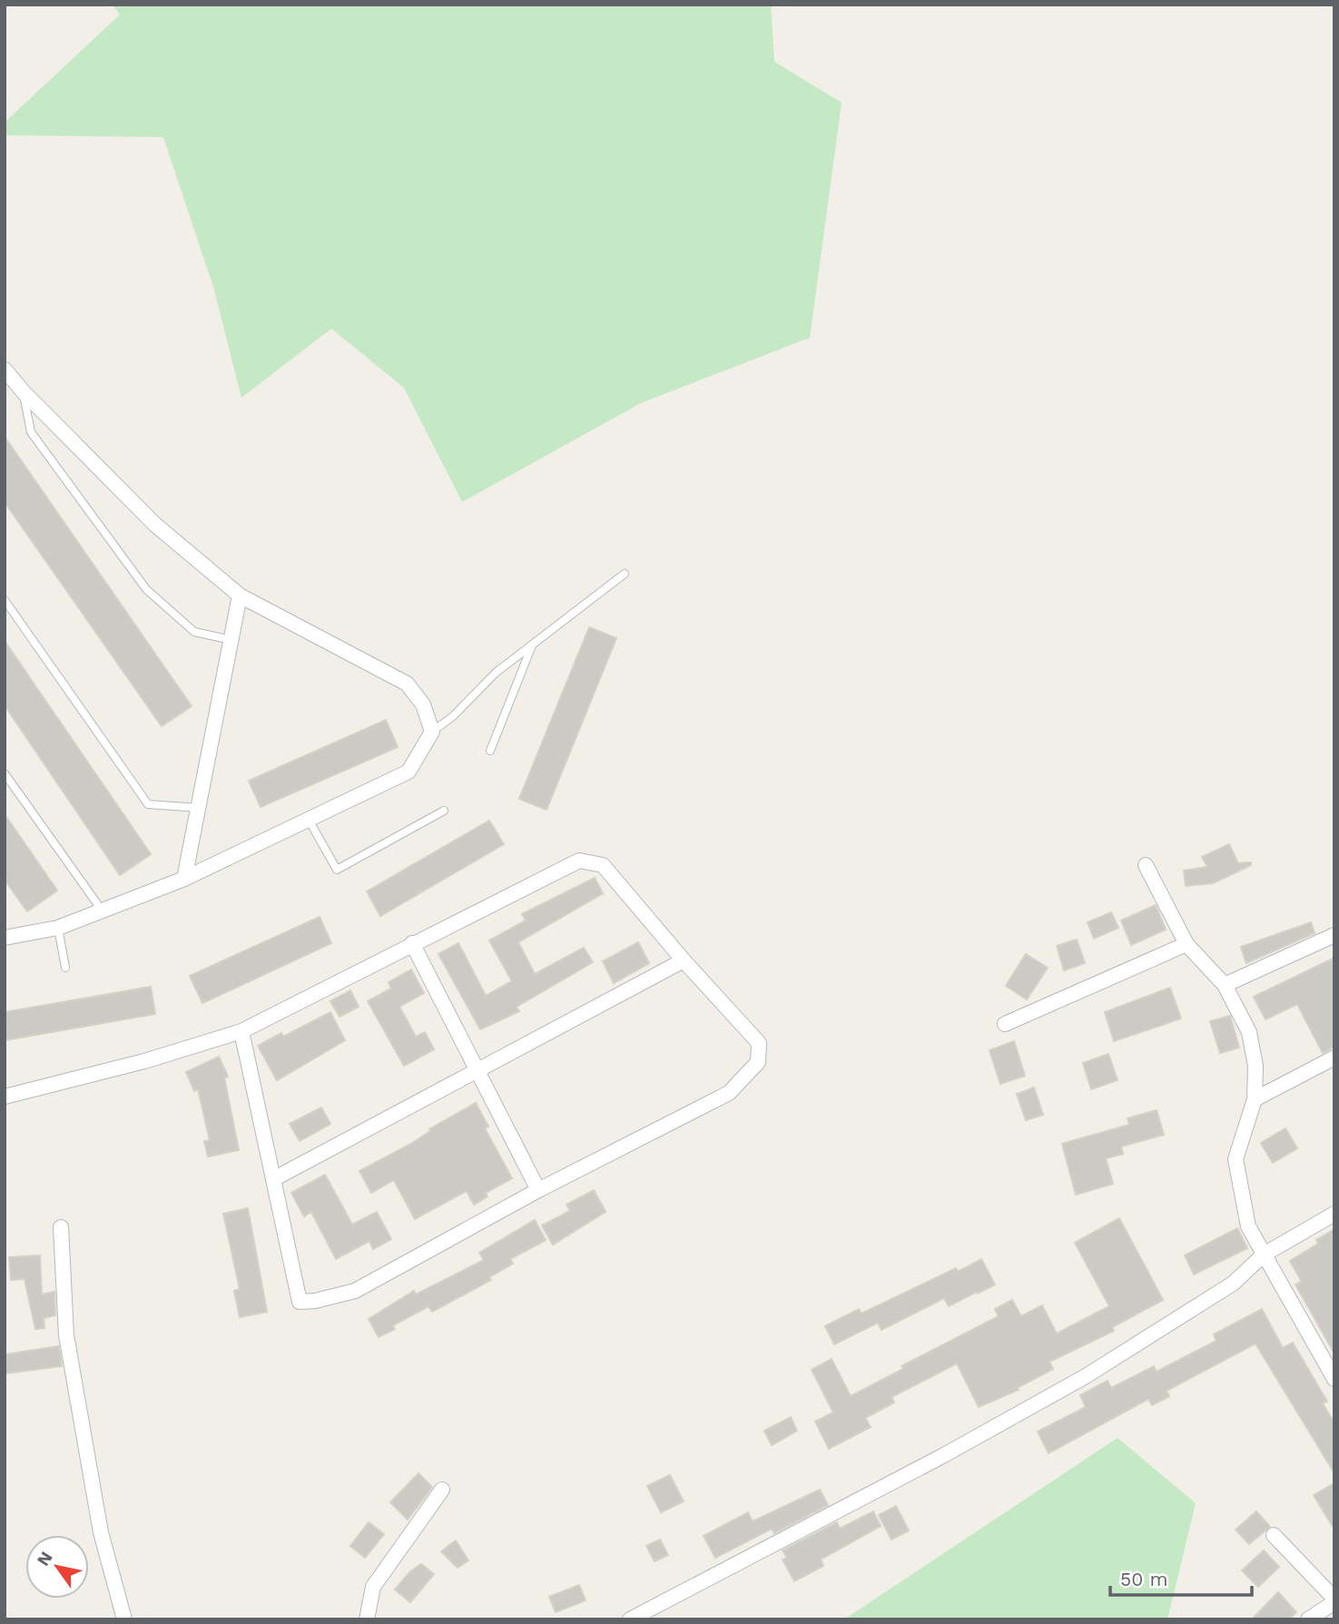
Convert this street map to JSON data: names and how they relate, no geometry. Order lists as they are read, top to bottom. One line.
{"scale_bar":"50 m","north":"top left"}
